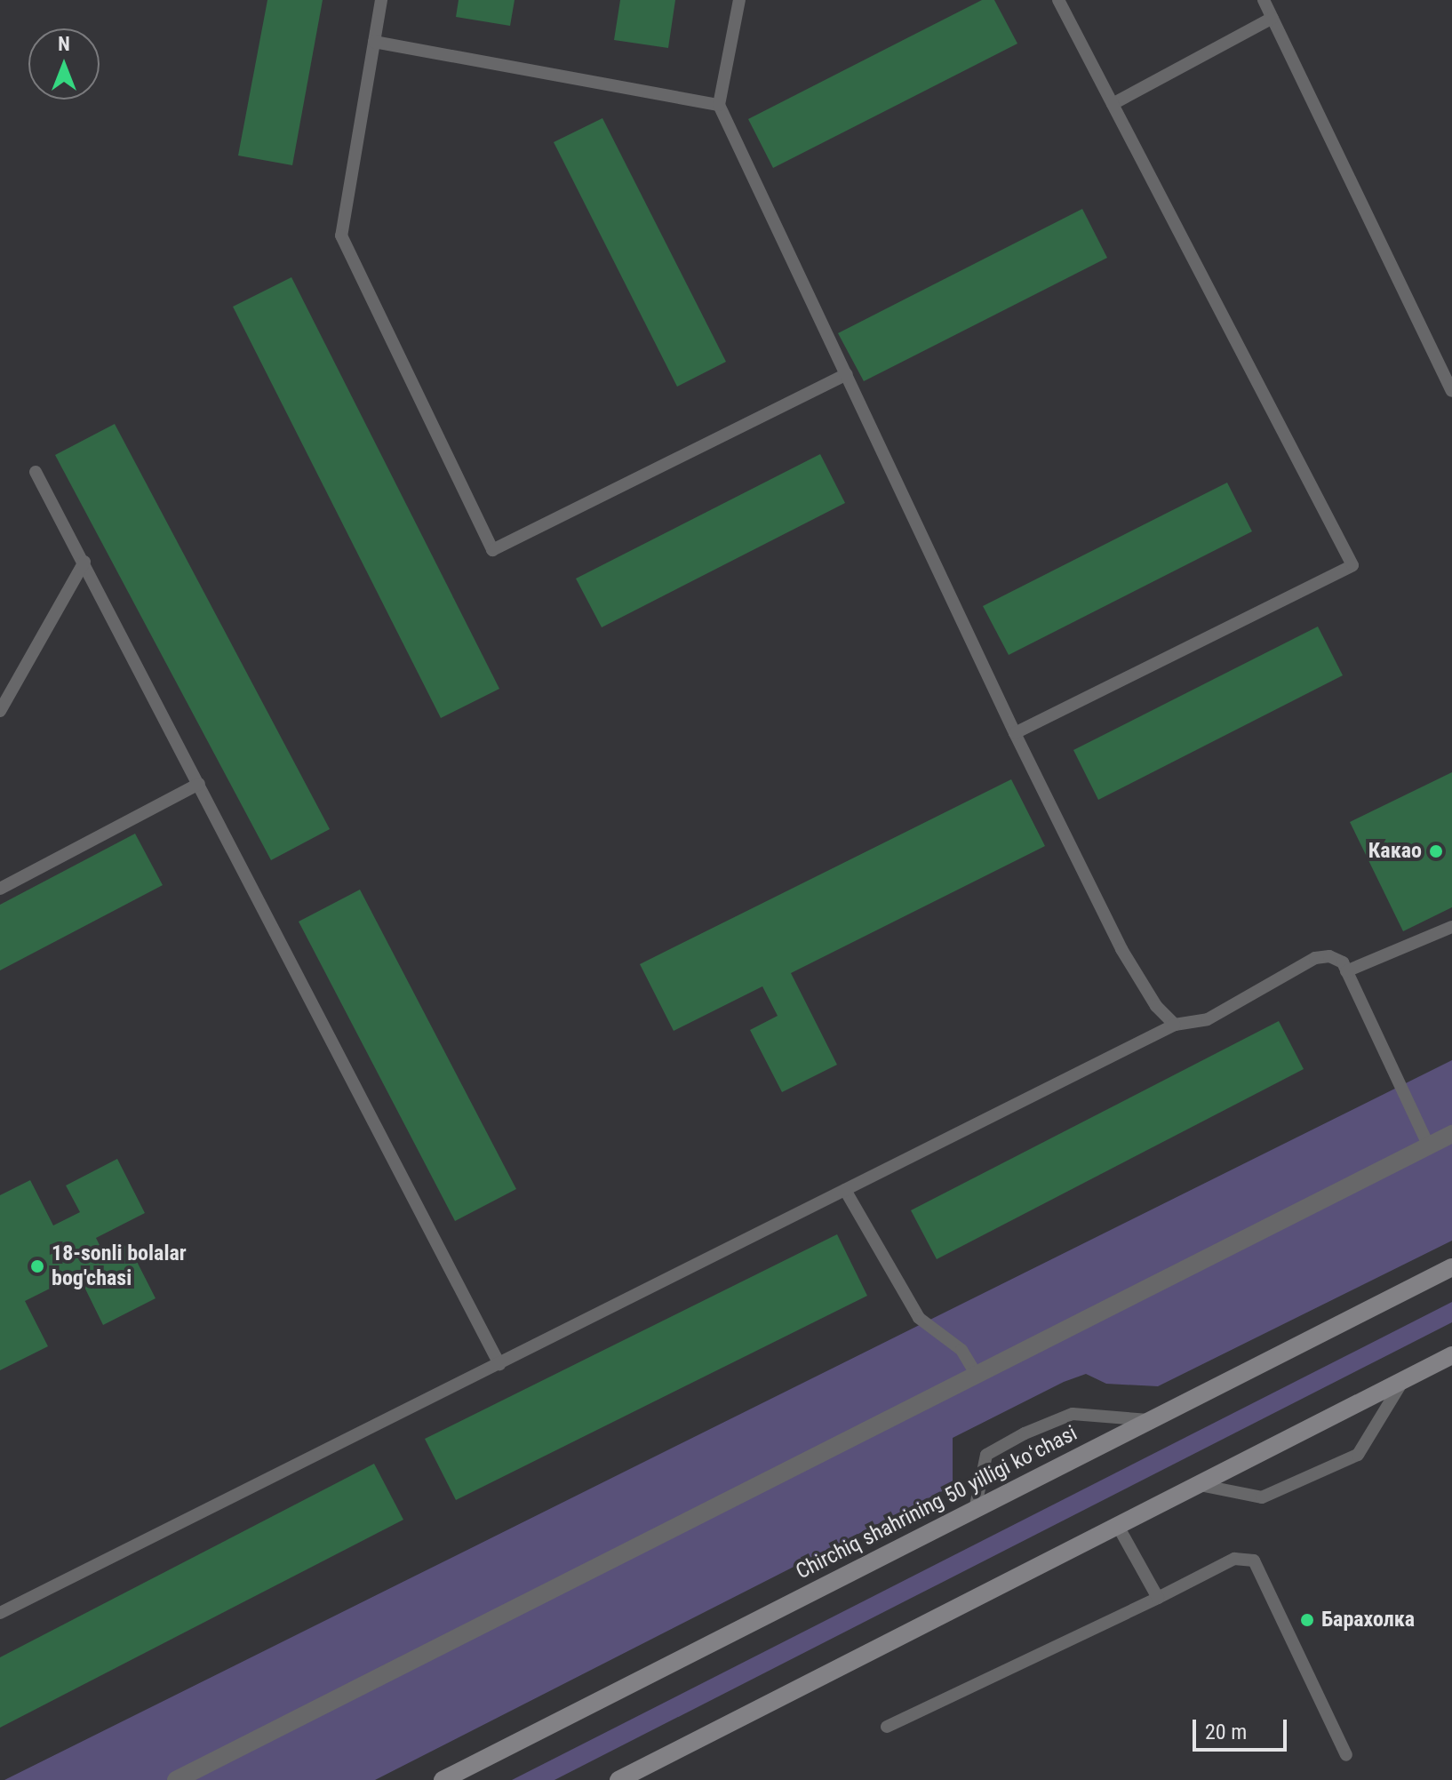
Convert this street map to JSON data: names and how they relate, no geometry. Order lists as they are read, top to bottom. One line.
{"streets":{"main road":["Chirchiq shahrining 50 yilligi koʻchasi"]},"places":["Какао","18-sonli bolalar bog'chasi","Барахолка"],"scale_bar":"20 m","north":"top"}
